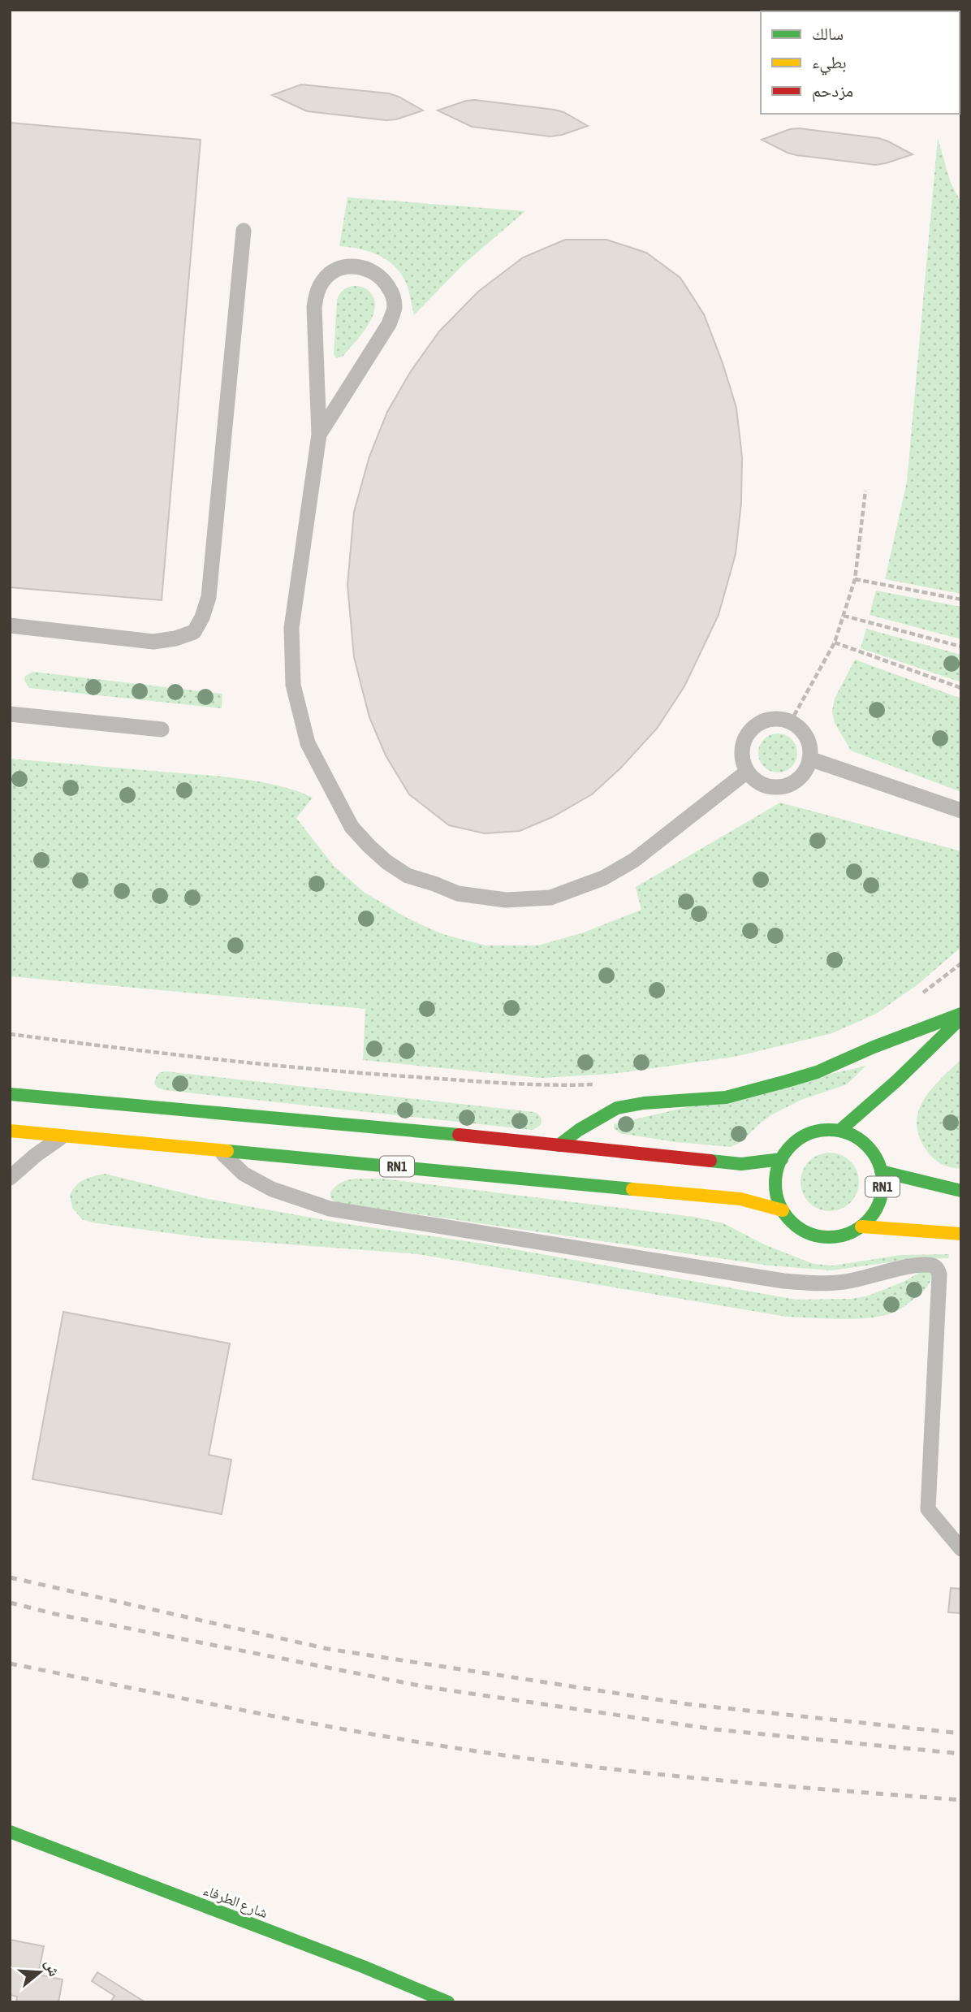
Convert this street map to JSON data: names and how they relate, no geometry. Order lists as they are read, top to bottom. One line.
{"streets":{"main road":["RN1","شارع الطرفاء"]},"legend":["سالك","بطيء","مزدحم"],"north":"right"}
